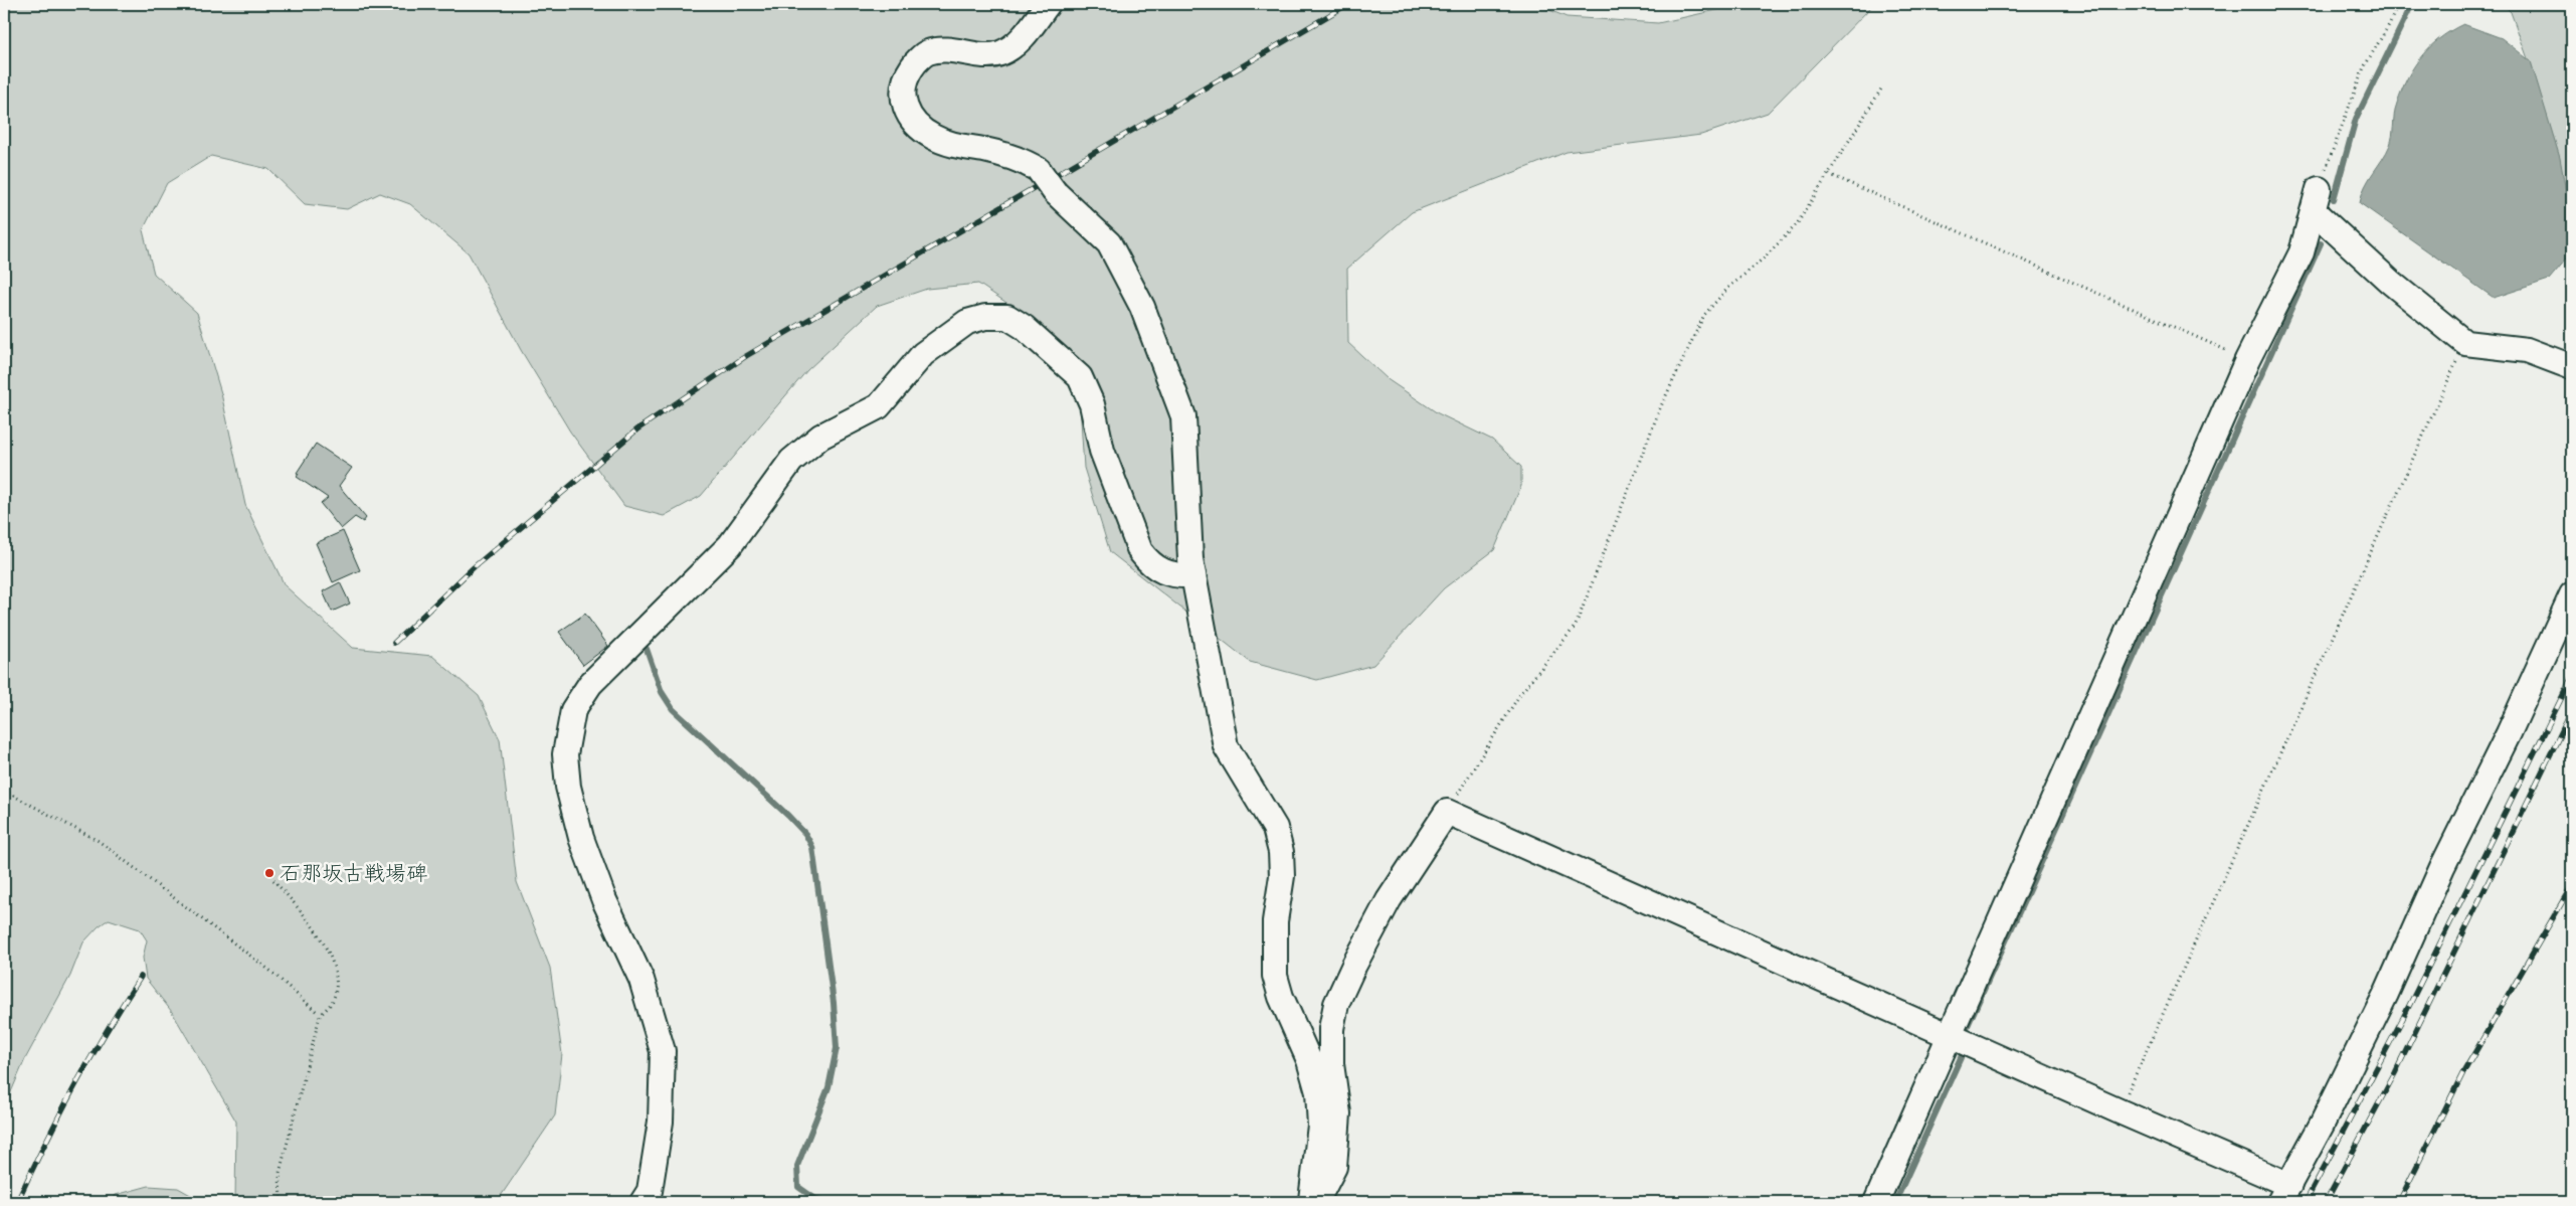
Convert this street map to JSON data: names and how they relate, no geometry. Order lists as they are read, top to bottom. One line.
{"places":["石那坂古戦場碑"]}
